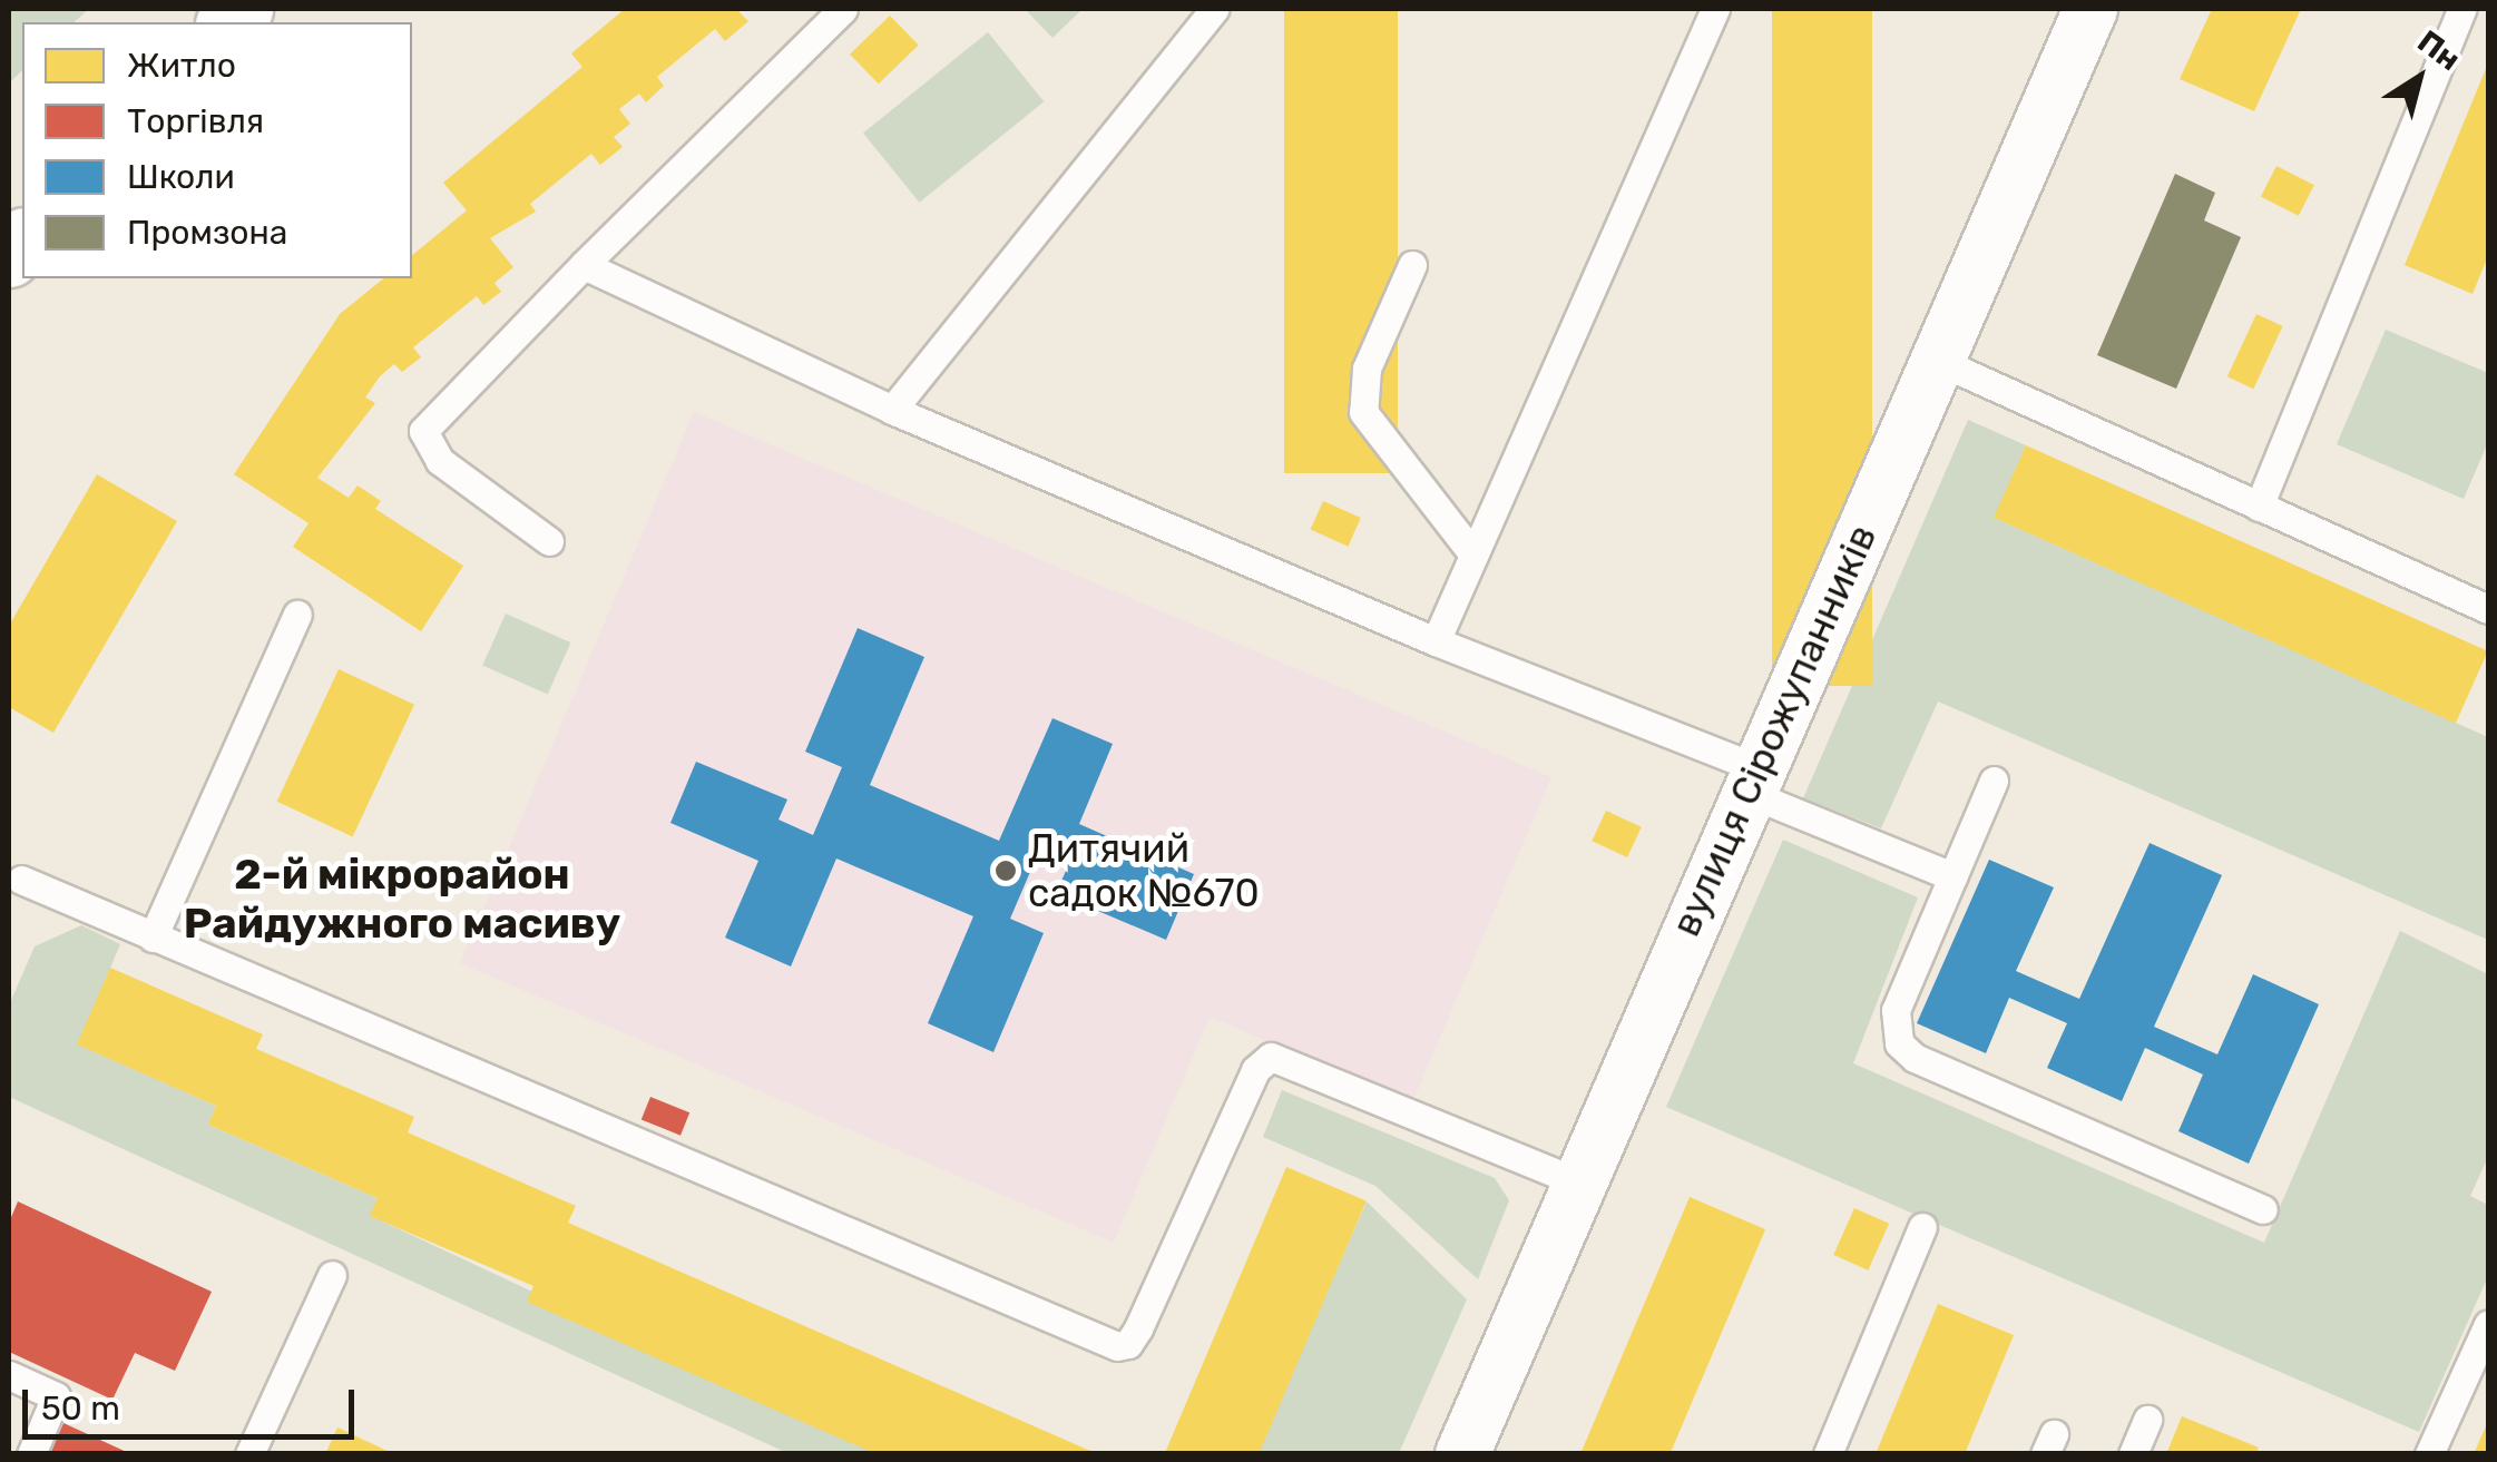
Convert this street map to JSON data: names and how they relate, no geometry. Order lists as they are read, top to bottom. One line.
{"streets":{"street":["вулиця Сірожупанників"]},"districts":["2-й мікрорайон Райдужного масиву"],"places":["Дитячий садок №670"],"legend":["Житло","Торгівля","Школи","Промзона"],"scale_bar":"50 m","north":"top right"}
